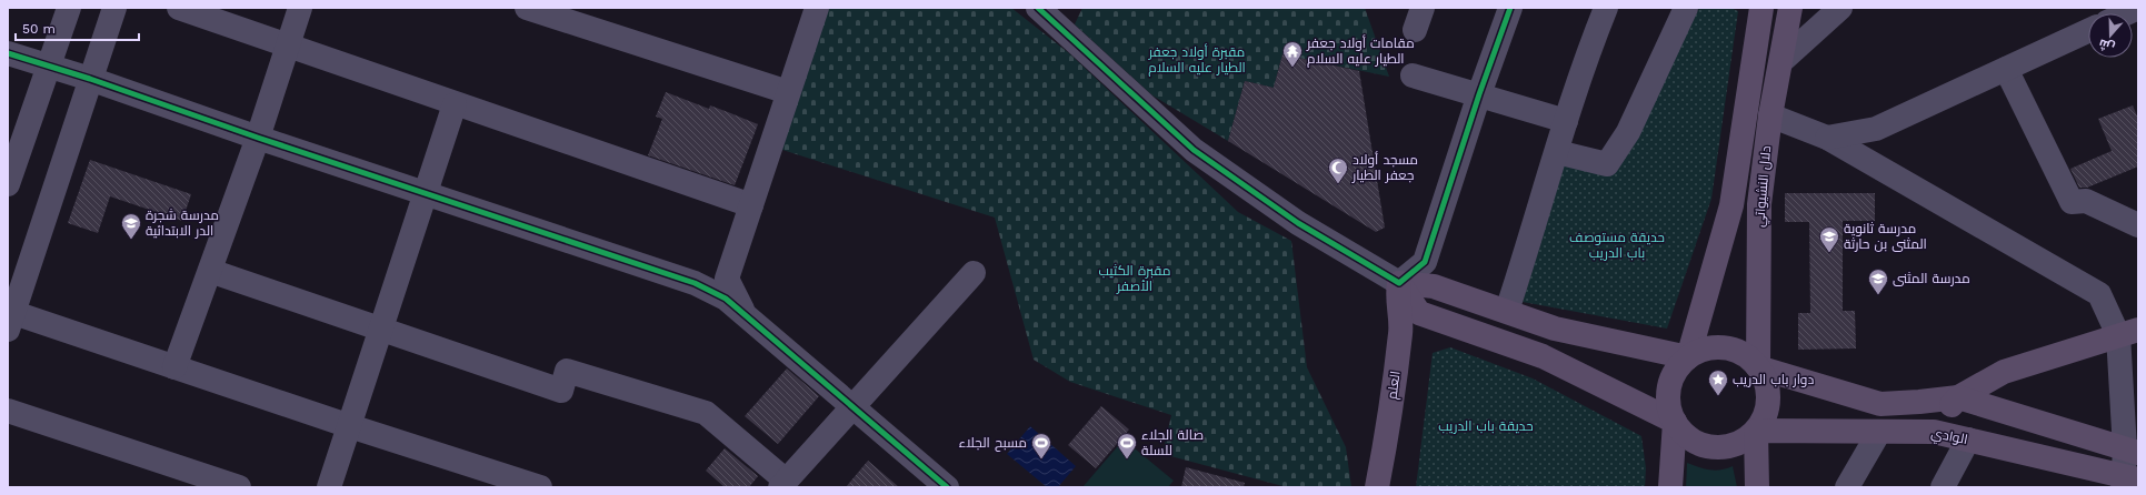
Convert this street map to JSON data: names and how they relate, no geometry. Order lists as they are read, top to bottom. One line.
{"streets":{"main road":["دلال النشيواتي","العلم","الوادي"]},"crossings":[["دلال النشيواتي","الوادي"]],"parks":["مقبرة أولاد جعفر الطيار عليه السلام","حديقة مستوصف باب الدريب","مقبرة الكثيب الأصفر","حديقة باب الدريب"],"places":{"temple":["مقامات أولاد جعفر الطيار عليه السلام"],"mosque":["مسجد أولاد جعفر الطيار"],"school or university":["مدرسة شجرة الدر الابتدائية","مدرسة ثانوية المثنى بن حارثة","مدرسة المثنى"],"place":["دوار باب الدريب"],"sports":["مسبح الجلاء","صالة الجلاء للسلة"]},"scale_bar":"50 m","north":"bottom"}
